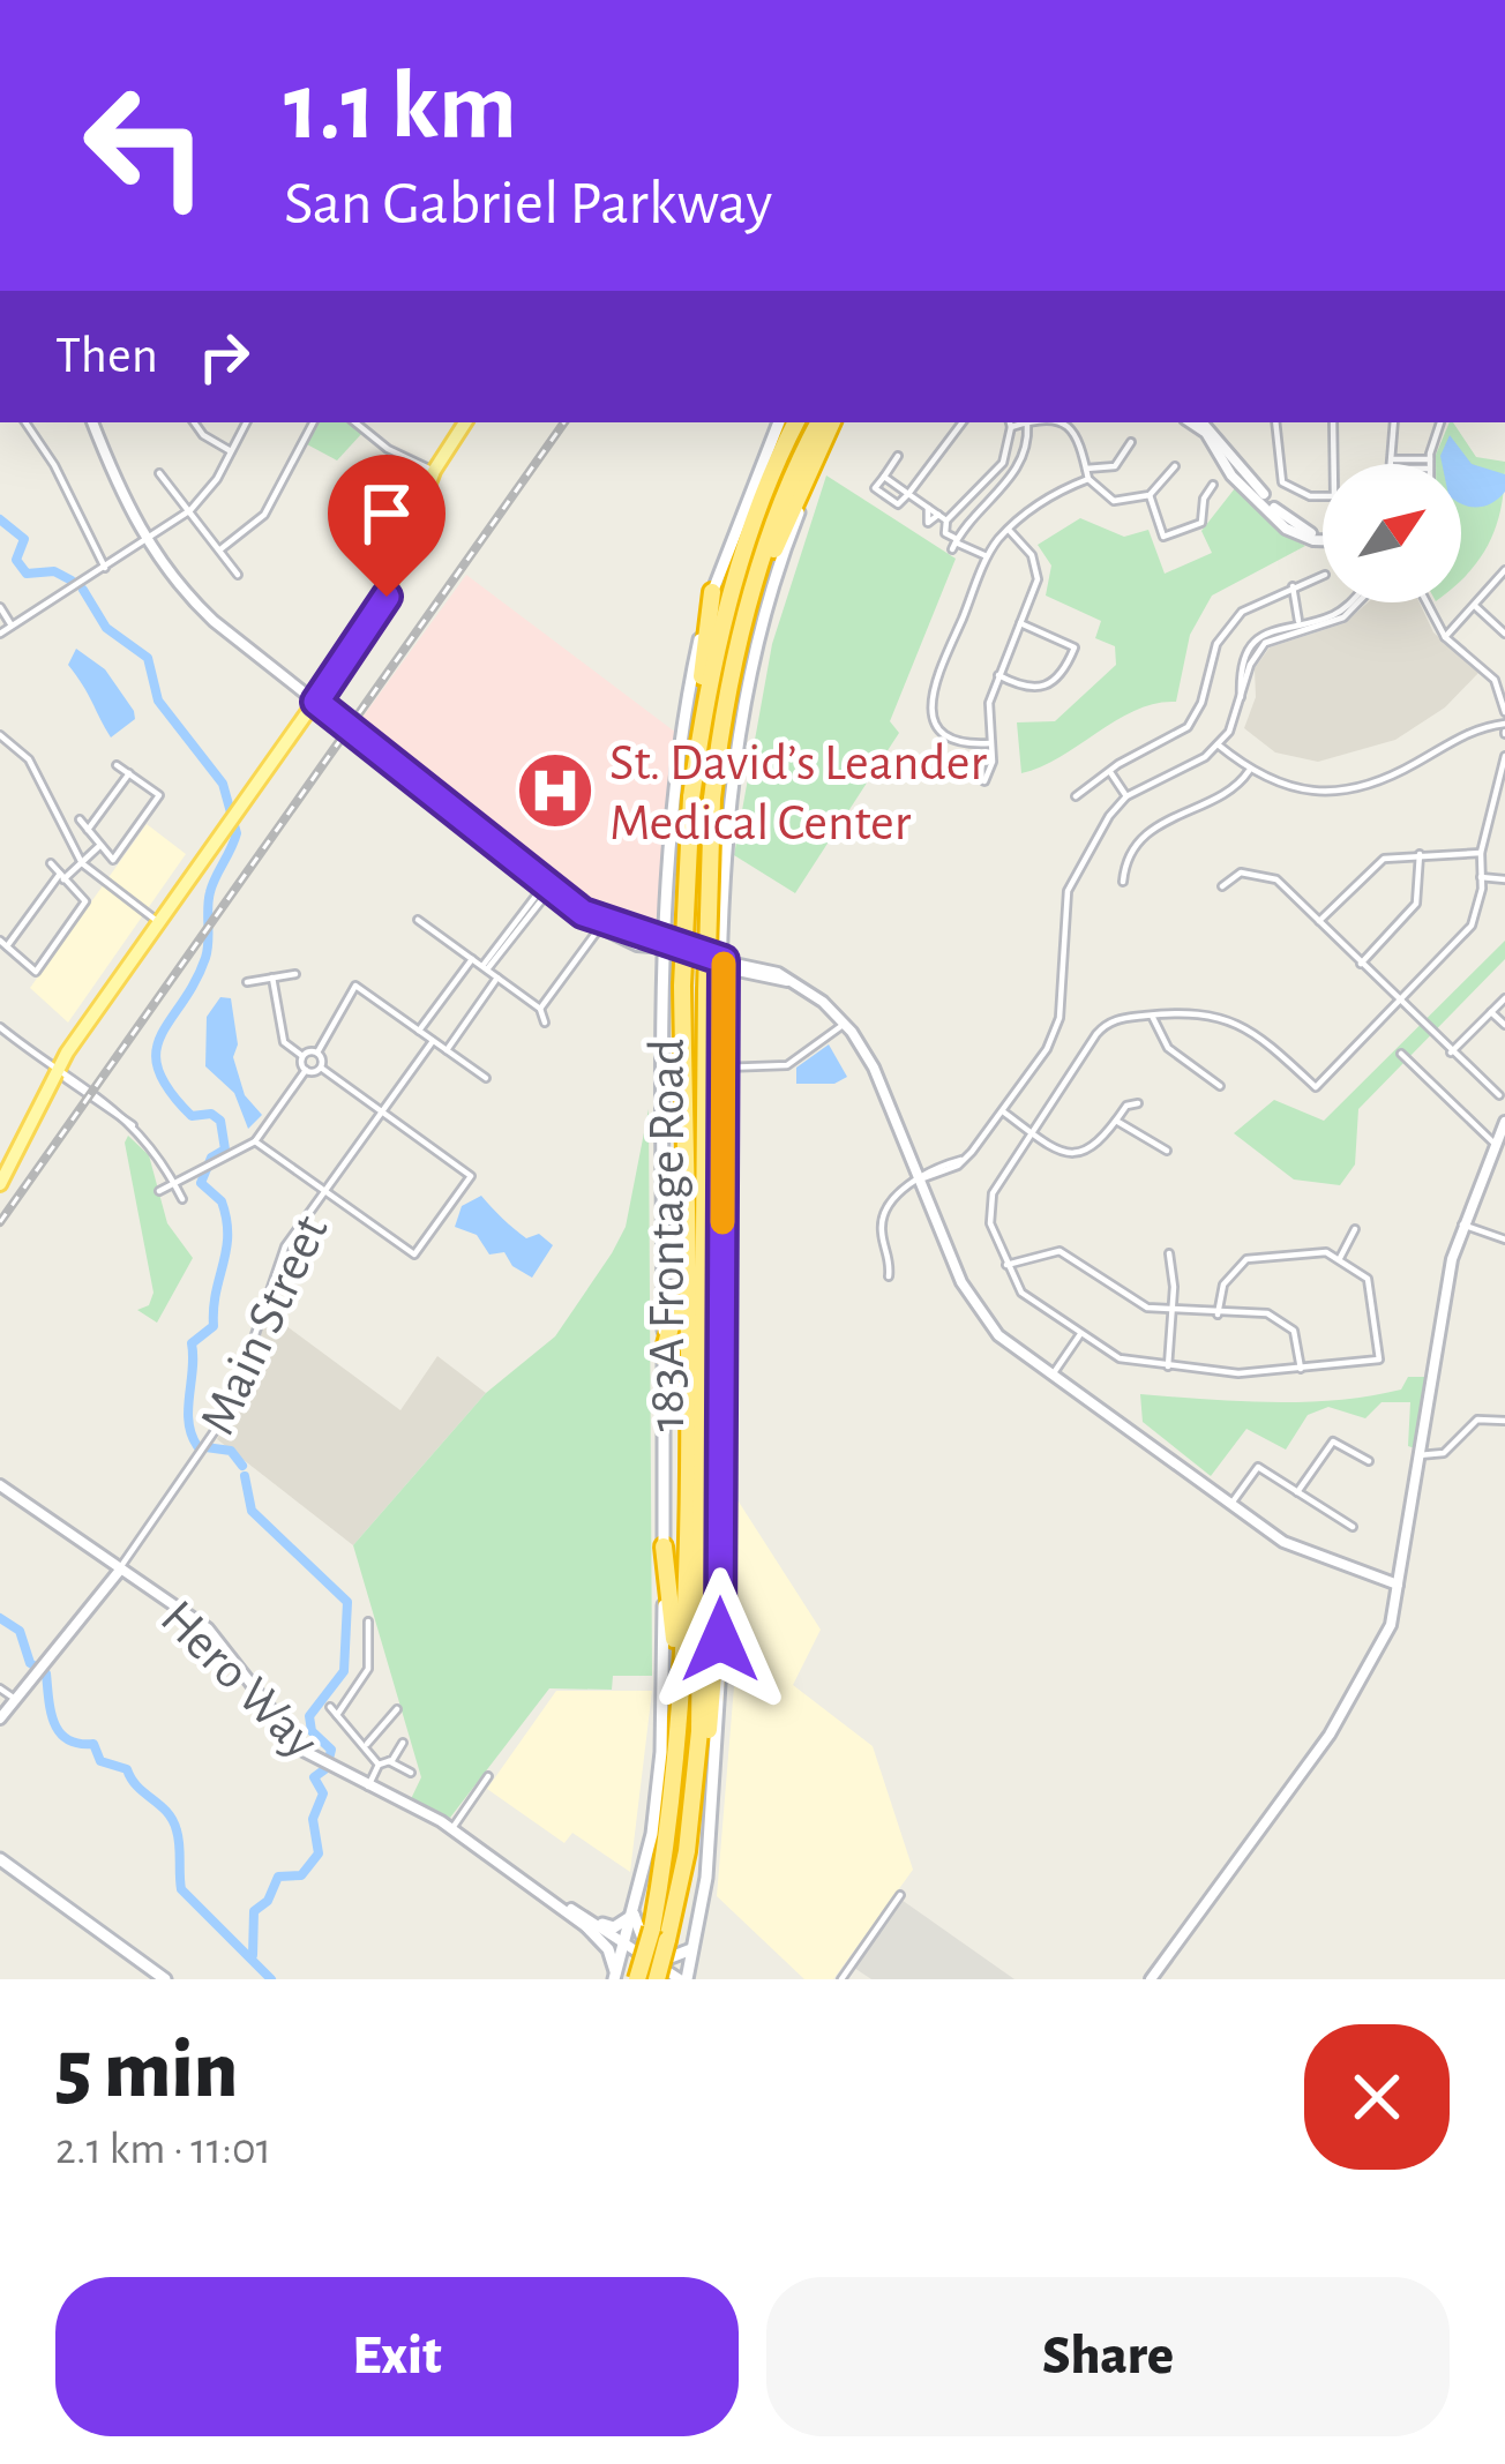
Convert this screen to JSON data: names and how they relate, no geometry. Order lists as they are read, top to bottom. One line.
{"streets":{"main road":["183A Frontage Road"],"street":["Main Street","Hero Way"]},"crossings":[["183A Frontage Road","Hero Way"],["Main Street","Hero Way"]],"places":{"hospital":["St. David’s Leander Medical Center"]},"north":"top right","page":{"turn":["1.1 km","San Gabriel Parkway"],"then":"Then","heading":["5 min","2.1 km · 11:01"],"buttons":["Exit","Share"]}}
